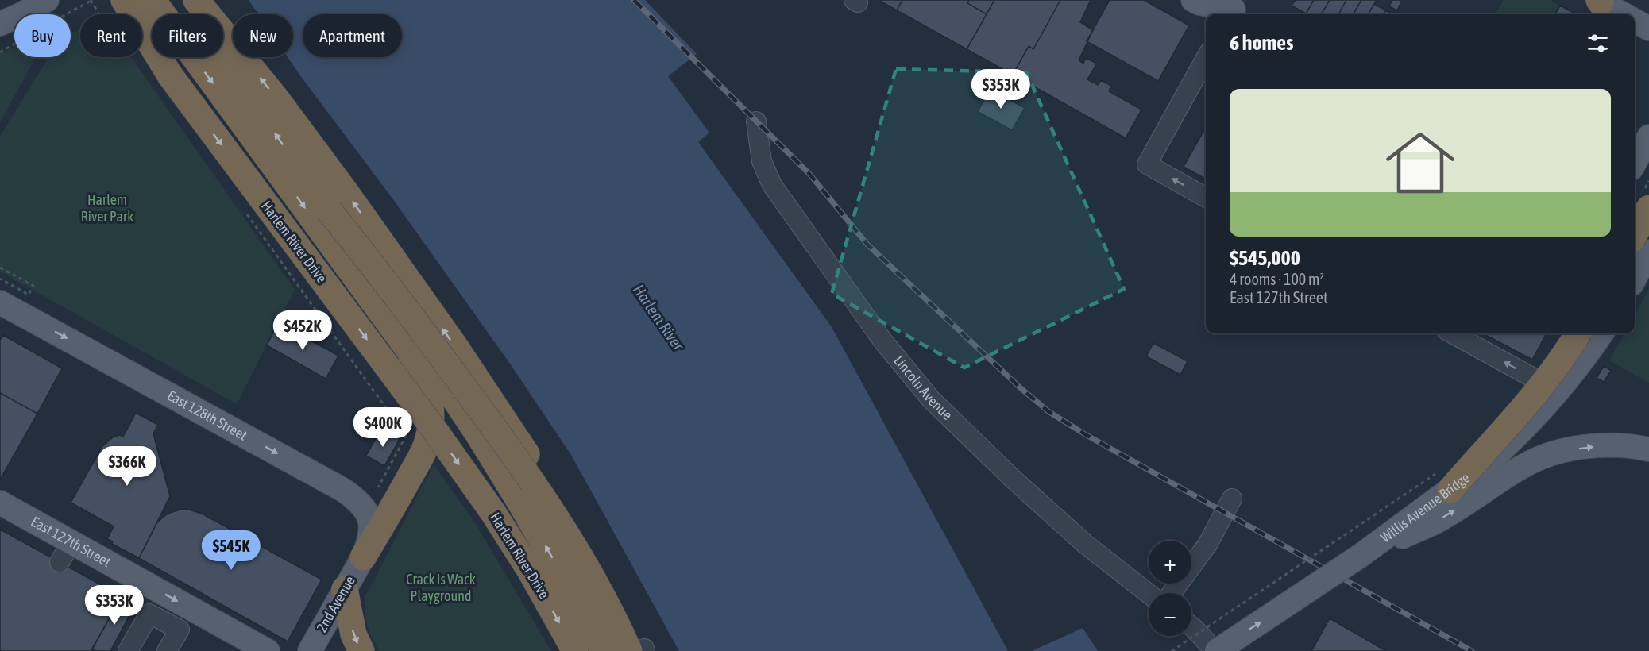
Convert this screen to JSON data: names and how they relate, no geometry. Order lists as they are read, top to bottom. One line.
{"streets":{"highway":["Harlem River Drive"],"main road":["East 128th Street","Willis Avenue Bridge","East 127th Street","2nd Avenue"],"street":["Lincoln Avenue"]},"crossings":[["East 128th Street","2nd Avenue"]],"one_way":["East 128th Street","East 127th Street"],"water":["Harlem River"],"parks":["Harlem River Park","Crack Is Wack Playground"],"page":{"chip":["Buy","Rent","Filters","New","Apartment"],"heading":"6 homes","price":["$353K","$452K","$400K","$366K","$545K","$353K"],"list":[{"name":"$545,000","note":"4 rooms · 100 m² · East 127th Street"}],"map_buttons":["+","−"]}}
